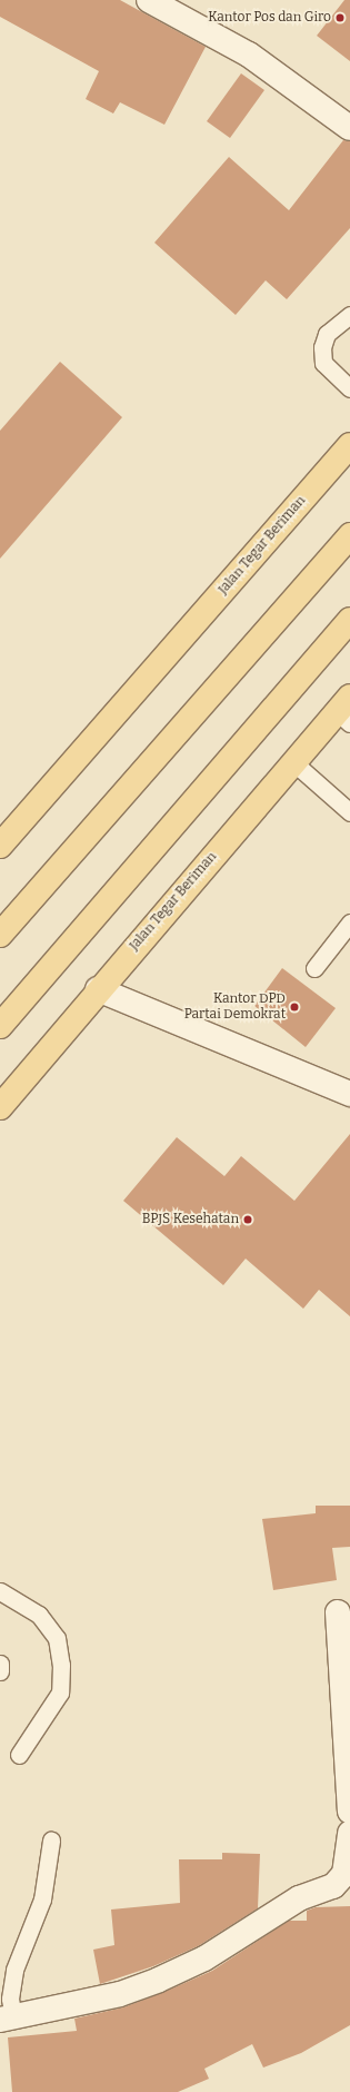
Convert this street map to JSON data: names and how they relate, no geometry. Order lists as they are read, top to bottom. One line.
{"streets":{"main road":["Jalan Tegar Beriman"]},"places":["Kantor Pos dan Giro","Kantor DPD Partai Demokrat","BPJS Kesehatan"]}
